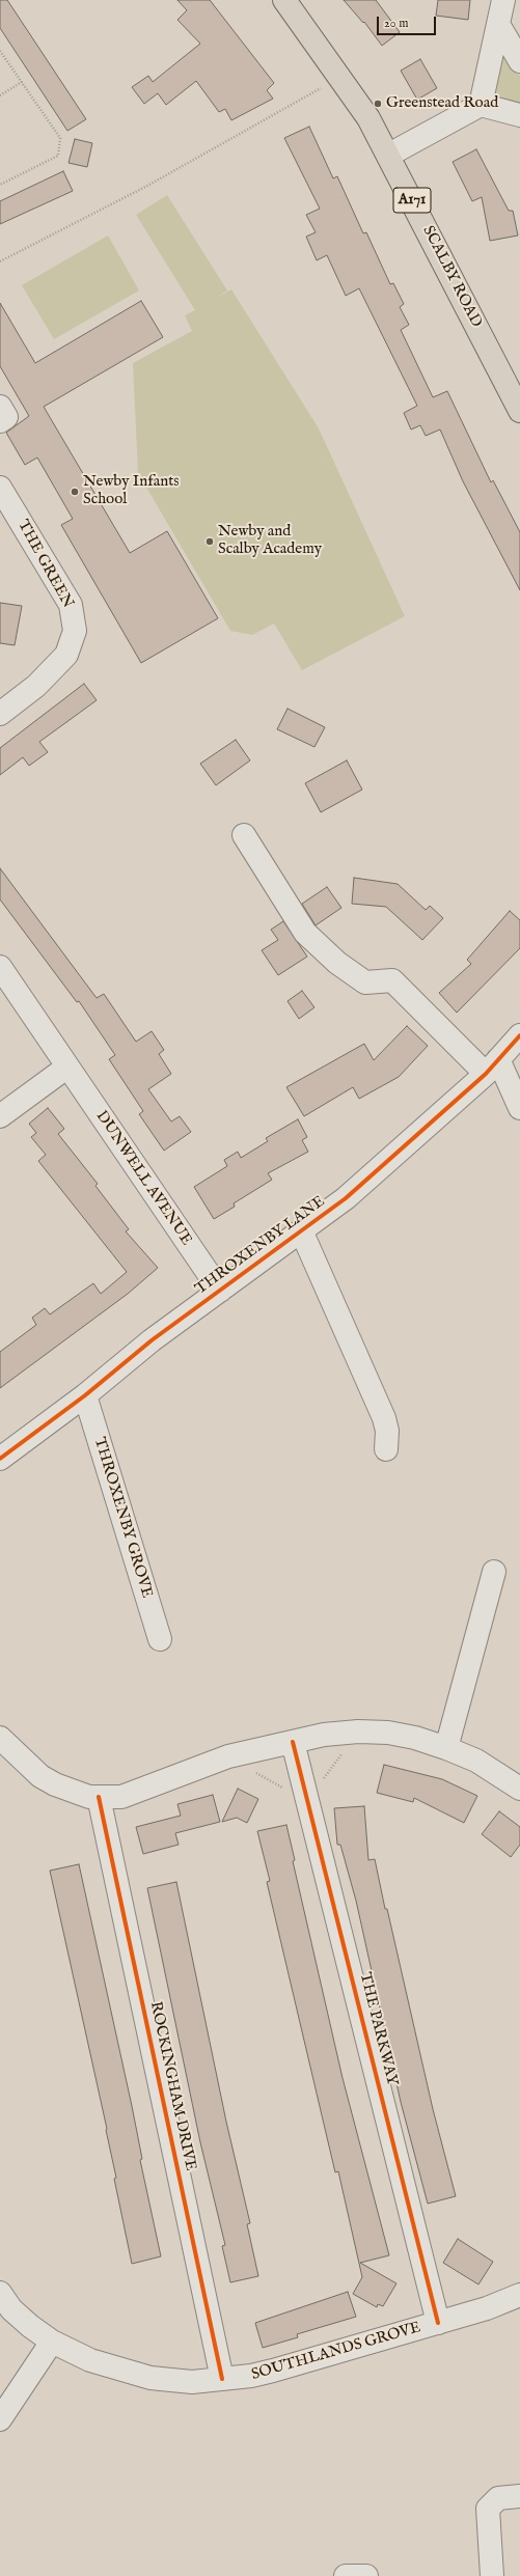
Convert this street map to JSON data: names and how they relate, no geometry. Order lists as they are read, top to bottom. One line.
{"streets":{"highway":["A171","SCALBY ROAD"],"street":["THE GREEN","DUNWELL AVENUE","THROXENBY LANE","THROXENBY GROVE","THE PARKWAY","ROCKINGHAM DRIVE","SOUTHLANDS GROVE"]},"crossings":[["DUNWELL AVENUE","THROXENBY LANE"],["THROXENBY LANE","THROXENBY GROVE"],["THE PARKWAY","SOUTHLANDS GROVE"],["ROCKINGHAM DRIVE","SOUTHLANDS GROVE"]],"places":["Greenstead Road","Newby Infants School","Newby and Scalby Academy"],"scale_bar":"20 m"}
